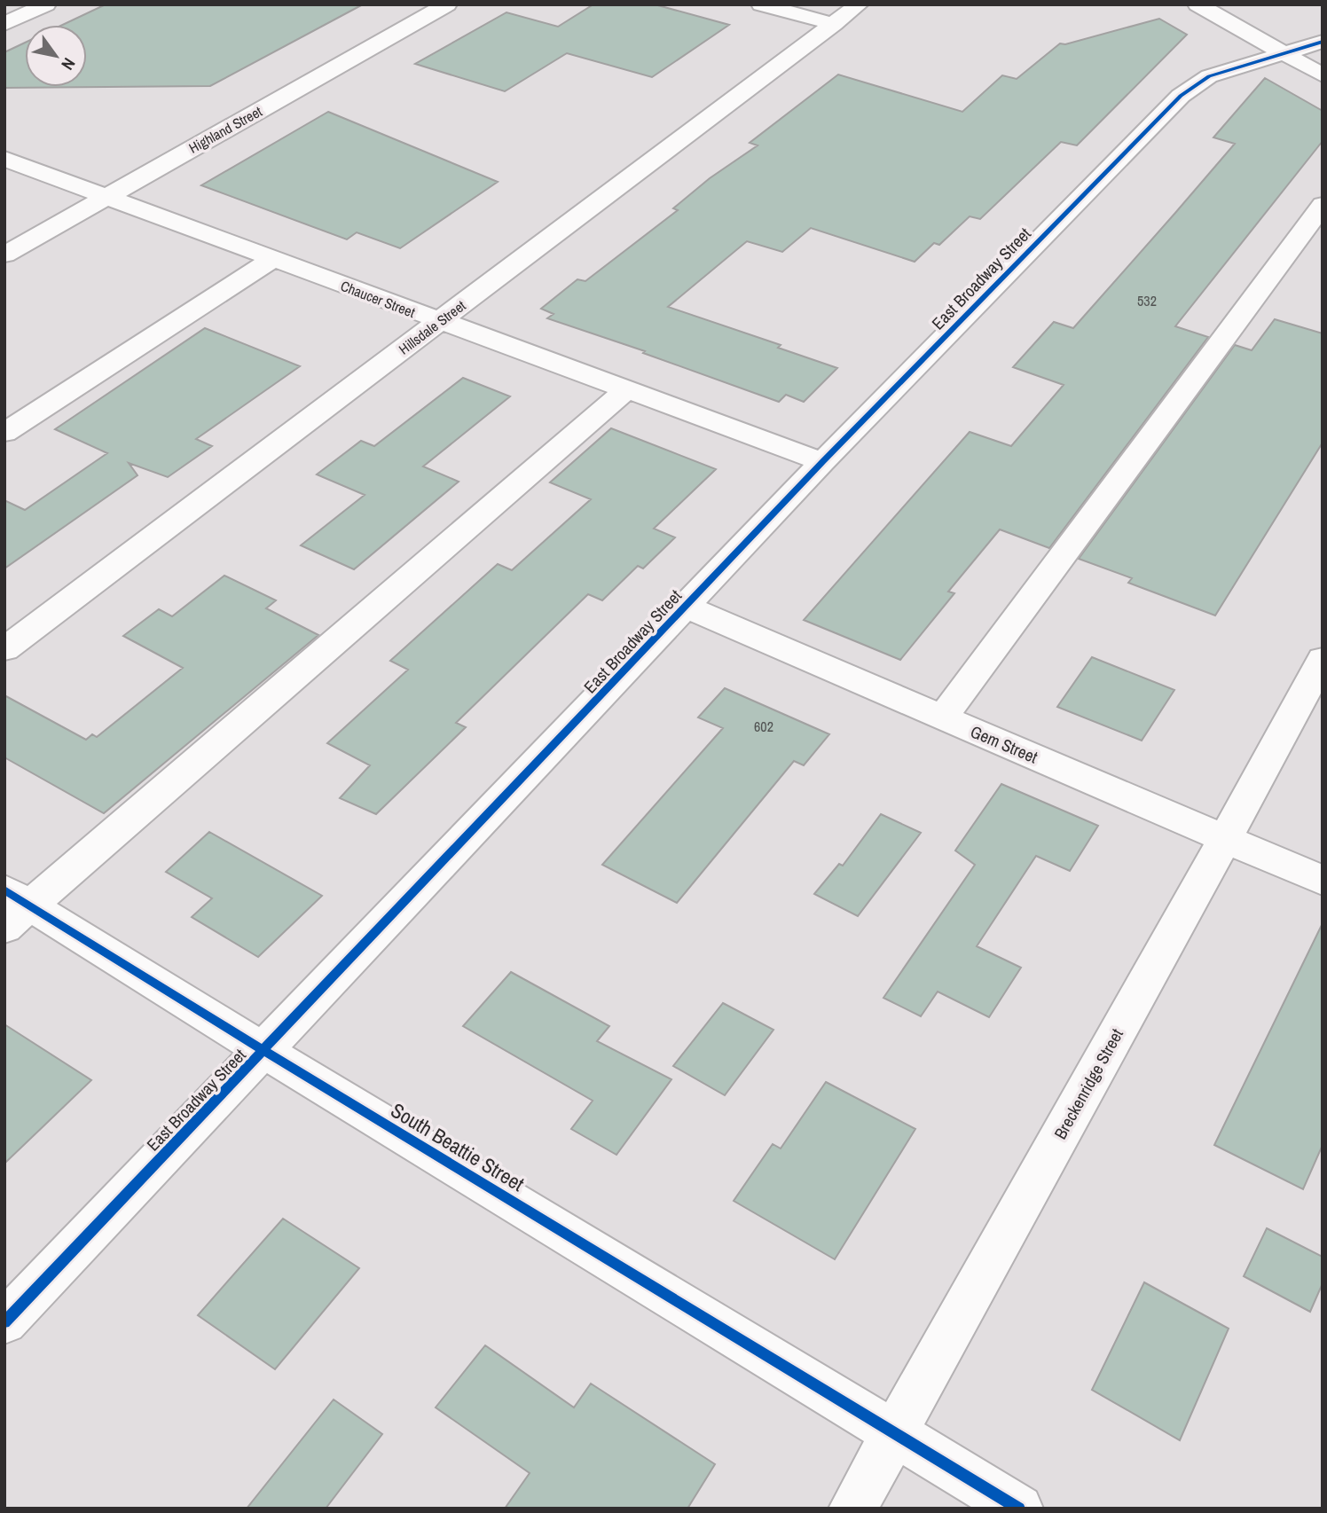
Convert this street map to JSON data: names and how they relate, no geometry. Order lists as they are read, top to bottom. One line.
{"streets":{"street":["Highland Street","East Broadway Street","Chaucer Street","Hillsdale Street","Gem Street","Breckenridge Street","South Beattie Street"]},"crossings":[["Highland Street","Chaucer Street"],["East Broadway Street","Chaucer Street"],["East Broadway Street","Gem Street"],["East Broadway Street","South Beattie Street"],["Chaucer Street","Hillsdale Street"],["Gem Street","Breckenridge Street"],["Breckenridge Street","South Beattie Street"]],"house_numbers":["532","602"],"north":"bottom right"}
